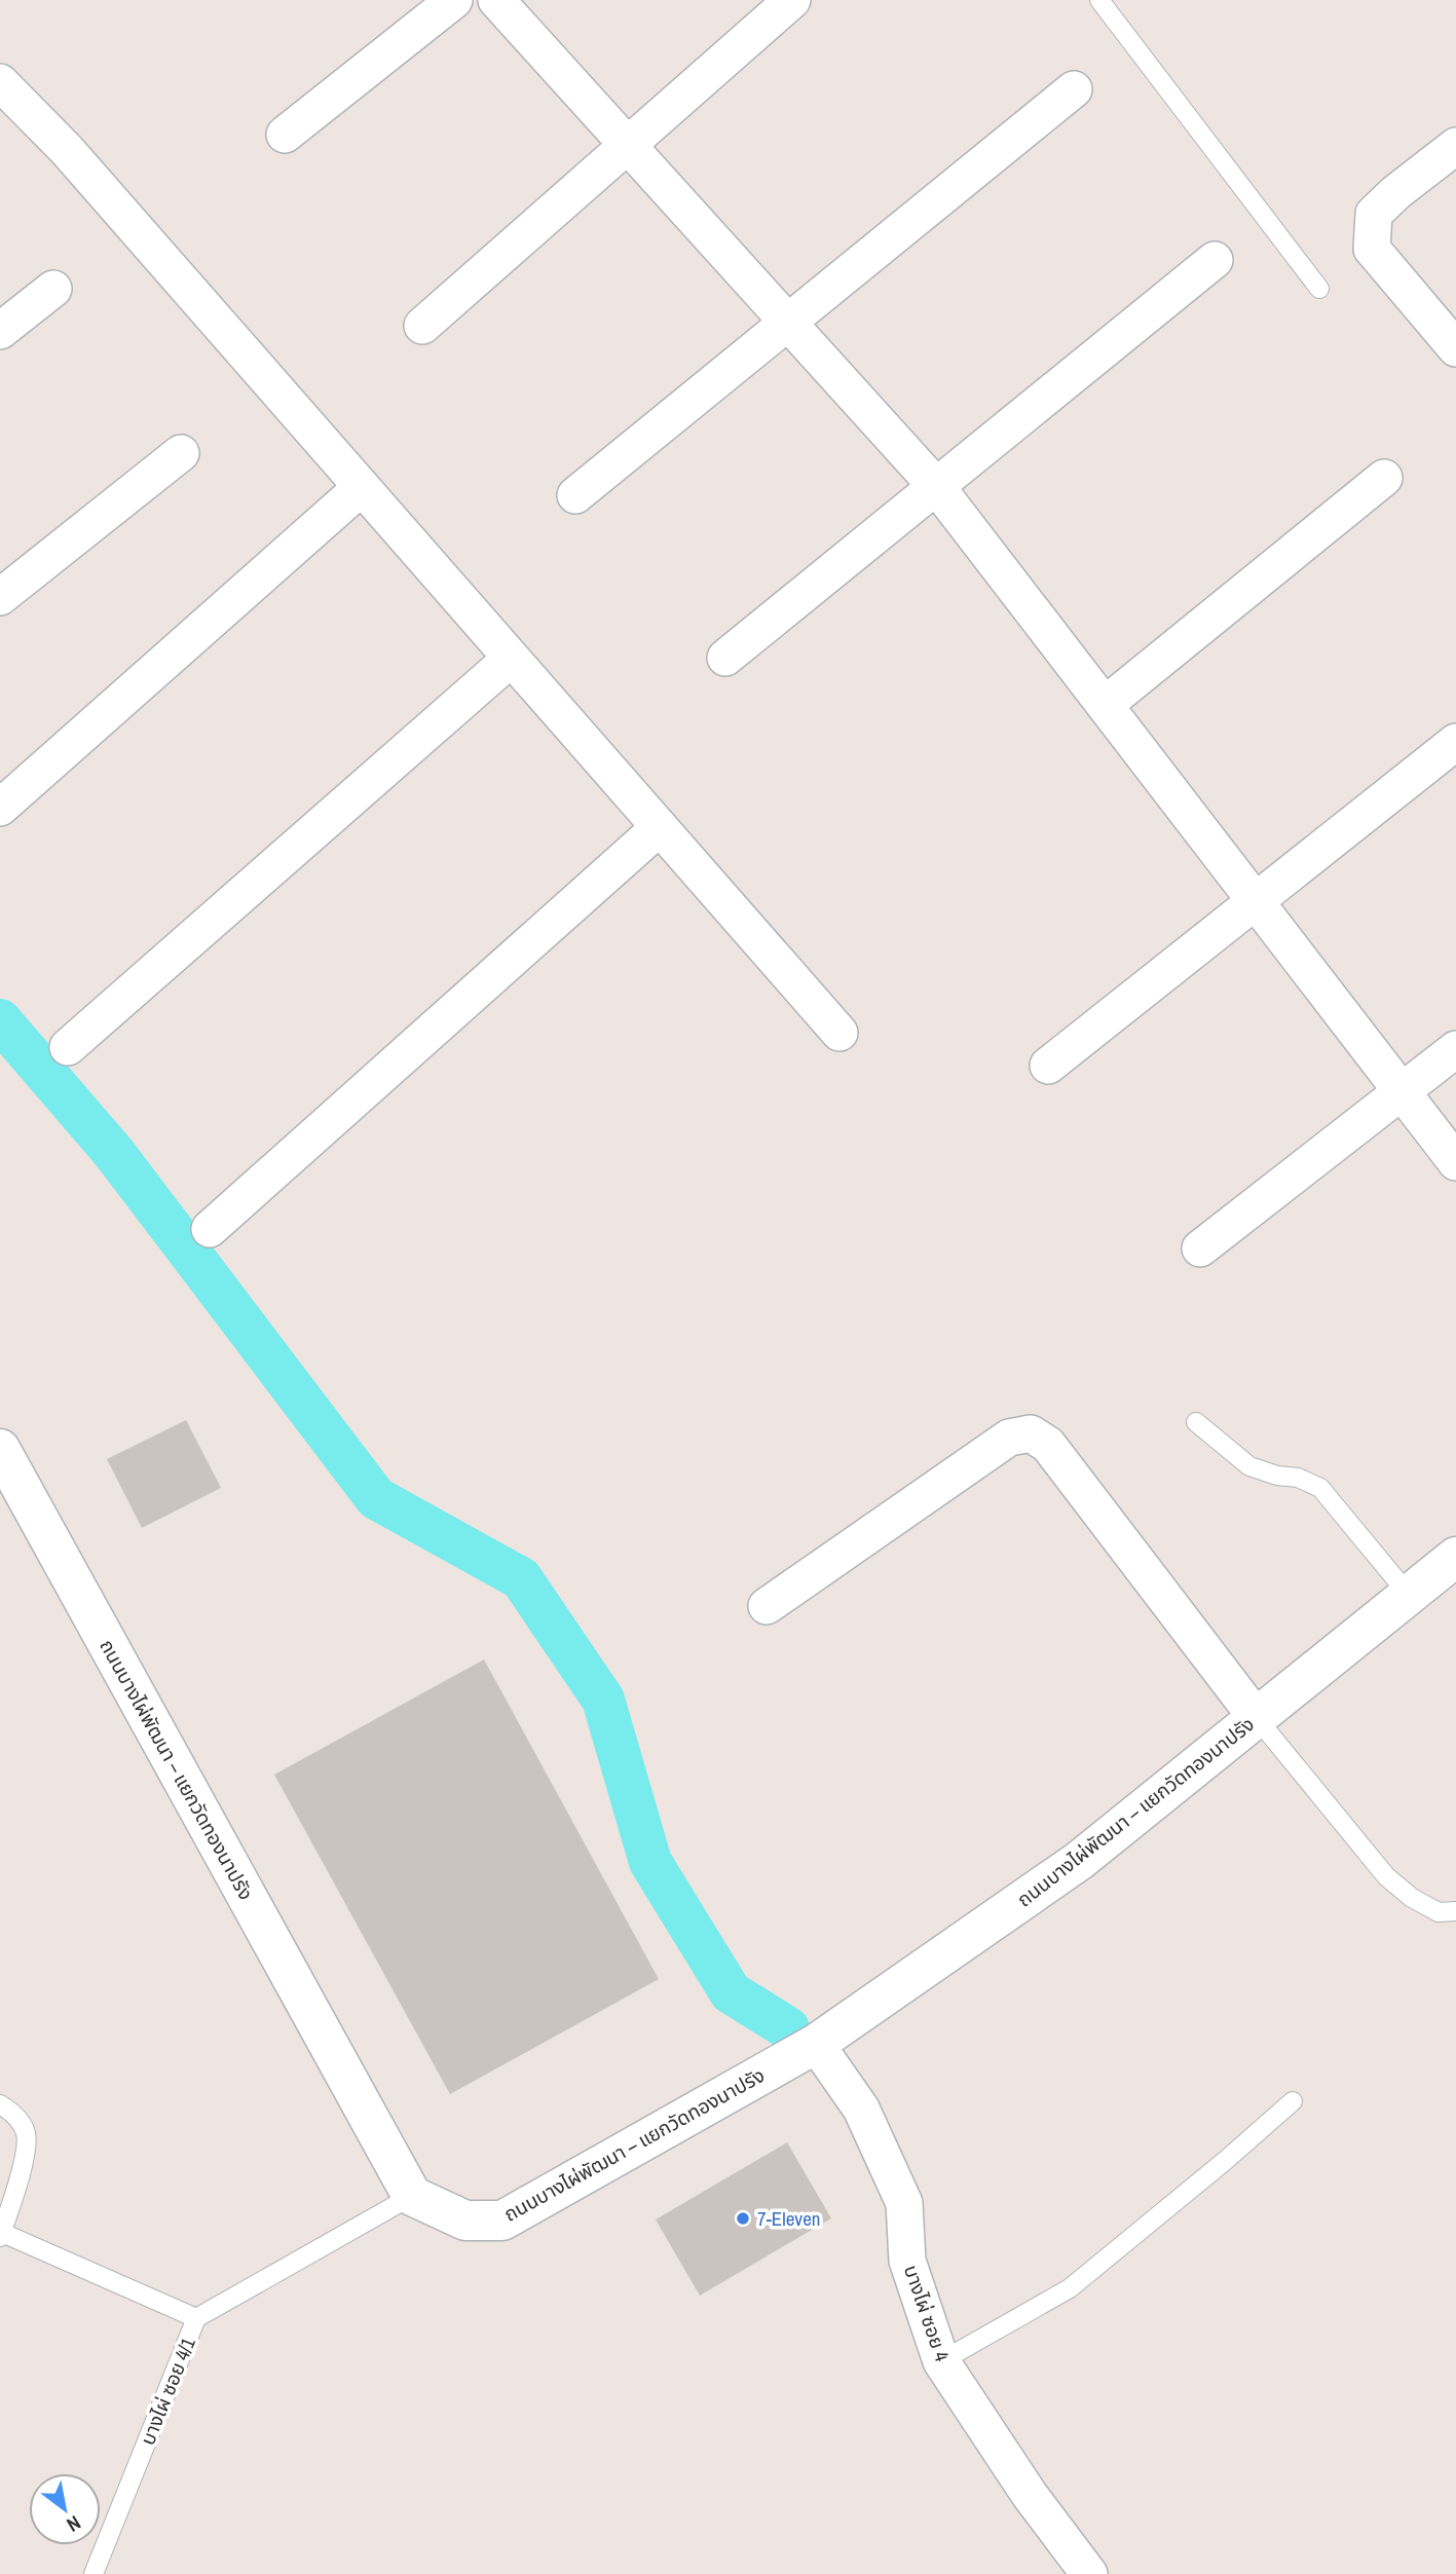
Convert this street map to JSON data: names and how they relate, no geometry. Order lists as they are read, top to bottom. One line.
{"streets":{"street":["ถนนบางไผ่พัฒนา – แยกวัดทองนาปรัง","บางไผ่ ซอย 4"],"lane":["บางไผ่ ซอย 4/1"]},"crossings":[["ถนนบางไผ่พัฒนา – แยกวัดทองนาปรัง","บางไผ่ ซอย 4"],["ถนนบางไผ่พัฒนา – แยกวัดทองนาปรัง","บางไผ่ ซอย 4/1"]],"places":["7-Eleven"],"north":"bottom right"}
